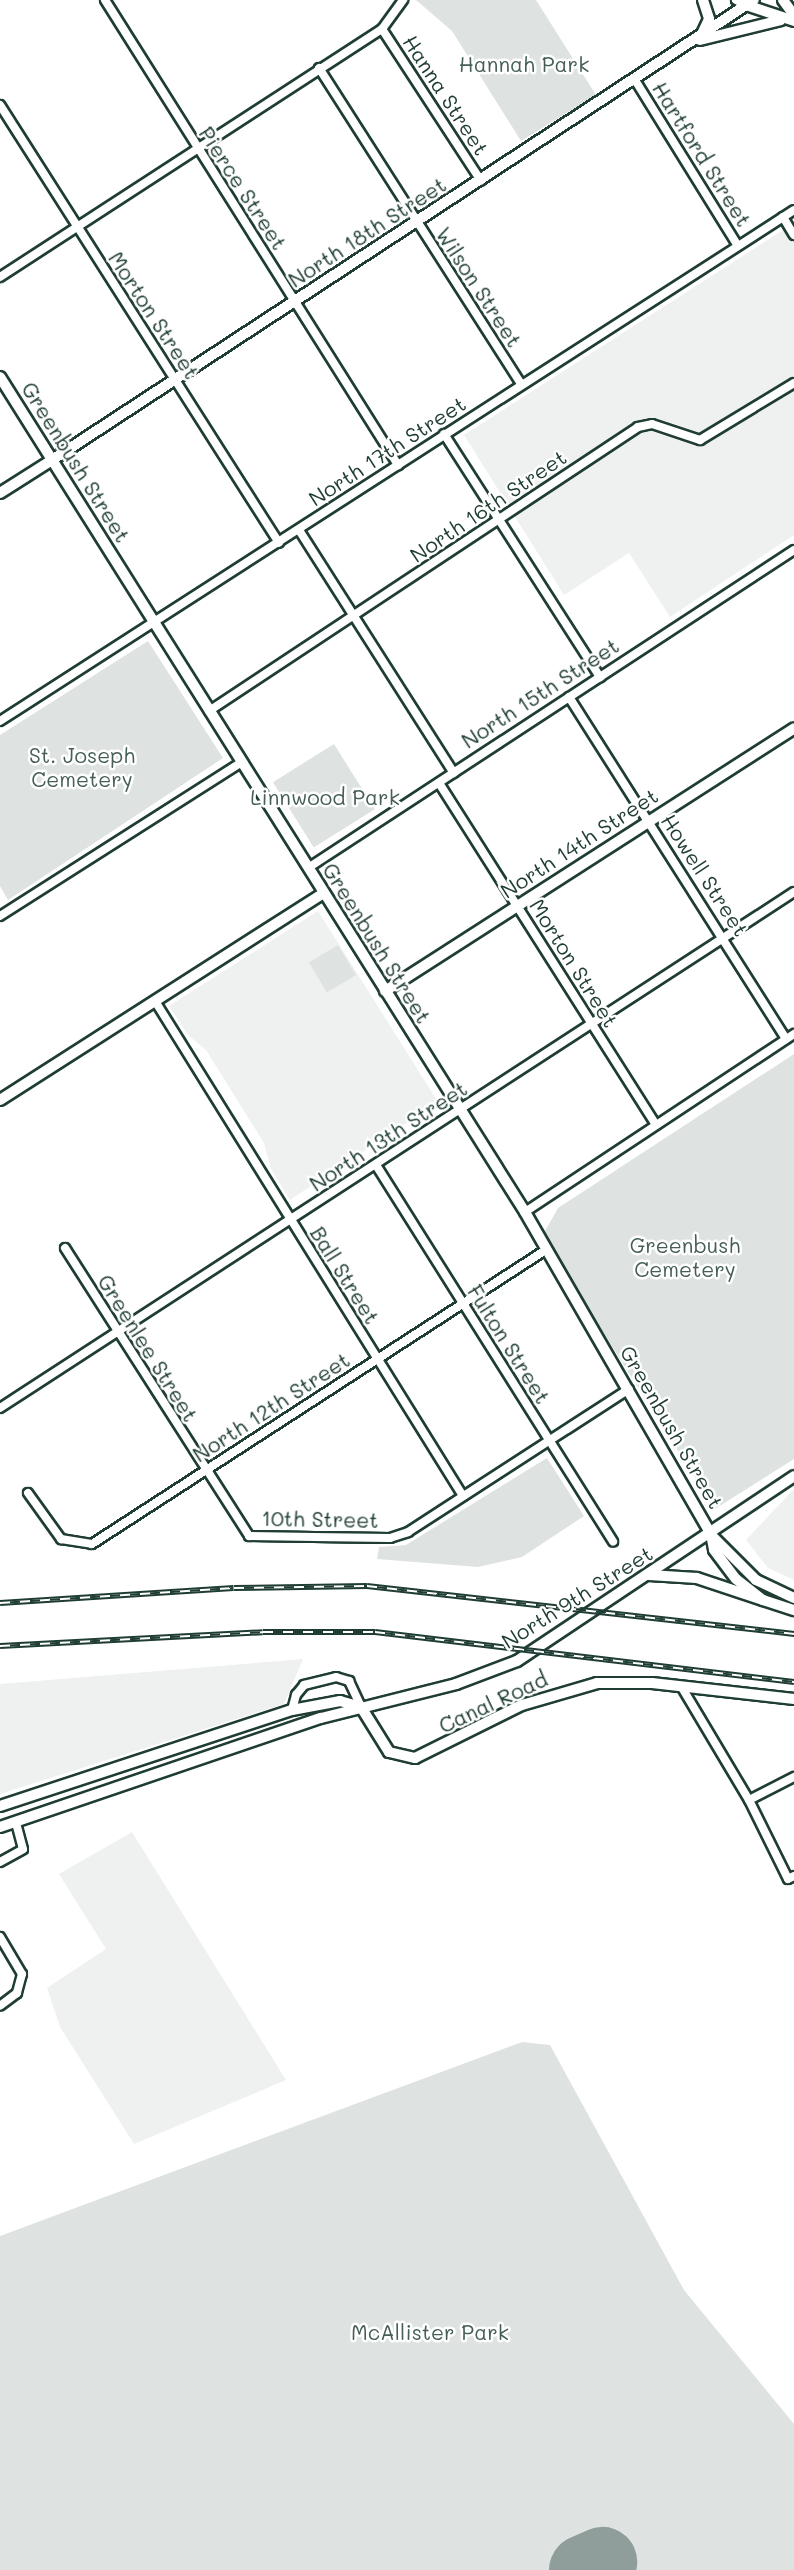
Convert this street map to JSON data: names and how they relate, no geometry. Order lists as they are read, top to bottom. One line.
{"streets":{"main road":["North 18th Street","Greenbush Street","North 9th Street","Canal Road"],"street":["Hanna Street","Hartford Street","Pierce Street","Wilson Street","Morton Street","North 17th Street","North 16th Street","North 15th Street","North 14th Street","Howell Street","North 13th Street","Ball Street","Fulton Street","Greenlee Street","North 12th Street","10th Street"]},"crossings":[["Hanna Street","North 18th Street"],["Hartford Street","North 18th Street"],["Hartford Street","North 17th Street"],["Pierce Street","North 18th Street"],["Pierce Street","North 17th Street"],["North 18th Street","Wilson Street"],["North 18th Street","Morton Street"],["North 18th Street","Greenbush Street"],["Wilson Street","North 17th Street"],["Morton Street","North 17th Street"],["Morton Street","North 15th Street"],["Morton Street","North 14th Street"],["Morton Street","North 13th Street"],["North 17th Street","Greenbush Street"],["Greenbush Street","North 16th Street"],["Greenbush Street","North 15th Street"],["Greenbush Street","North 14th Street"],["Greenbush Street","North 13th Street"],["Greenbush Street","North 12th Street"],["Greenbush Street","10th Street"],["Greenbush Street","North 9th Street"],["North 15th Street","Howell Street"],["North 14th Street","Howell Street"],["Howell Street","North 13th Street"],["North 13th Street","Ball Street"],["North 13th Street","Fulton Street"],["North 13th Street","Greenlee Street"],["Ball Street","North 12th Street"],["Ball Street","10th Street"],["Fulton Street","North 12th Street"],["Fulton Street","10th Street"],["Greenlee Street","North 12th Street"],["Greenlee Street","10th Street"],["North 9th Street","Canal Road"]],"parks":["Hannah Park","St. Joseph Cemetery","Linnwood Park","Greenbush Cemetery","McAllister Park"]}
